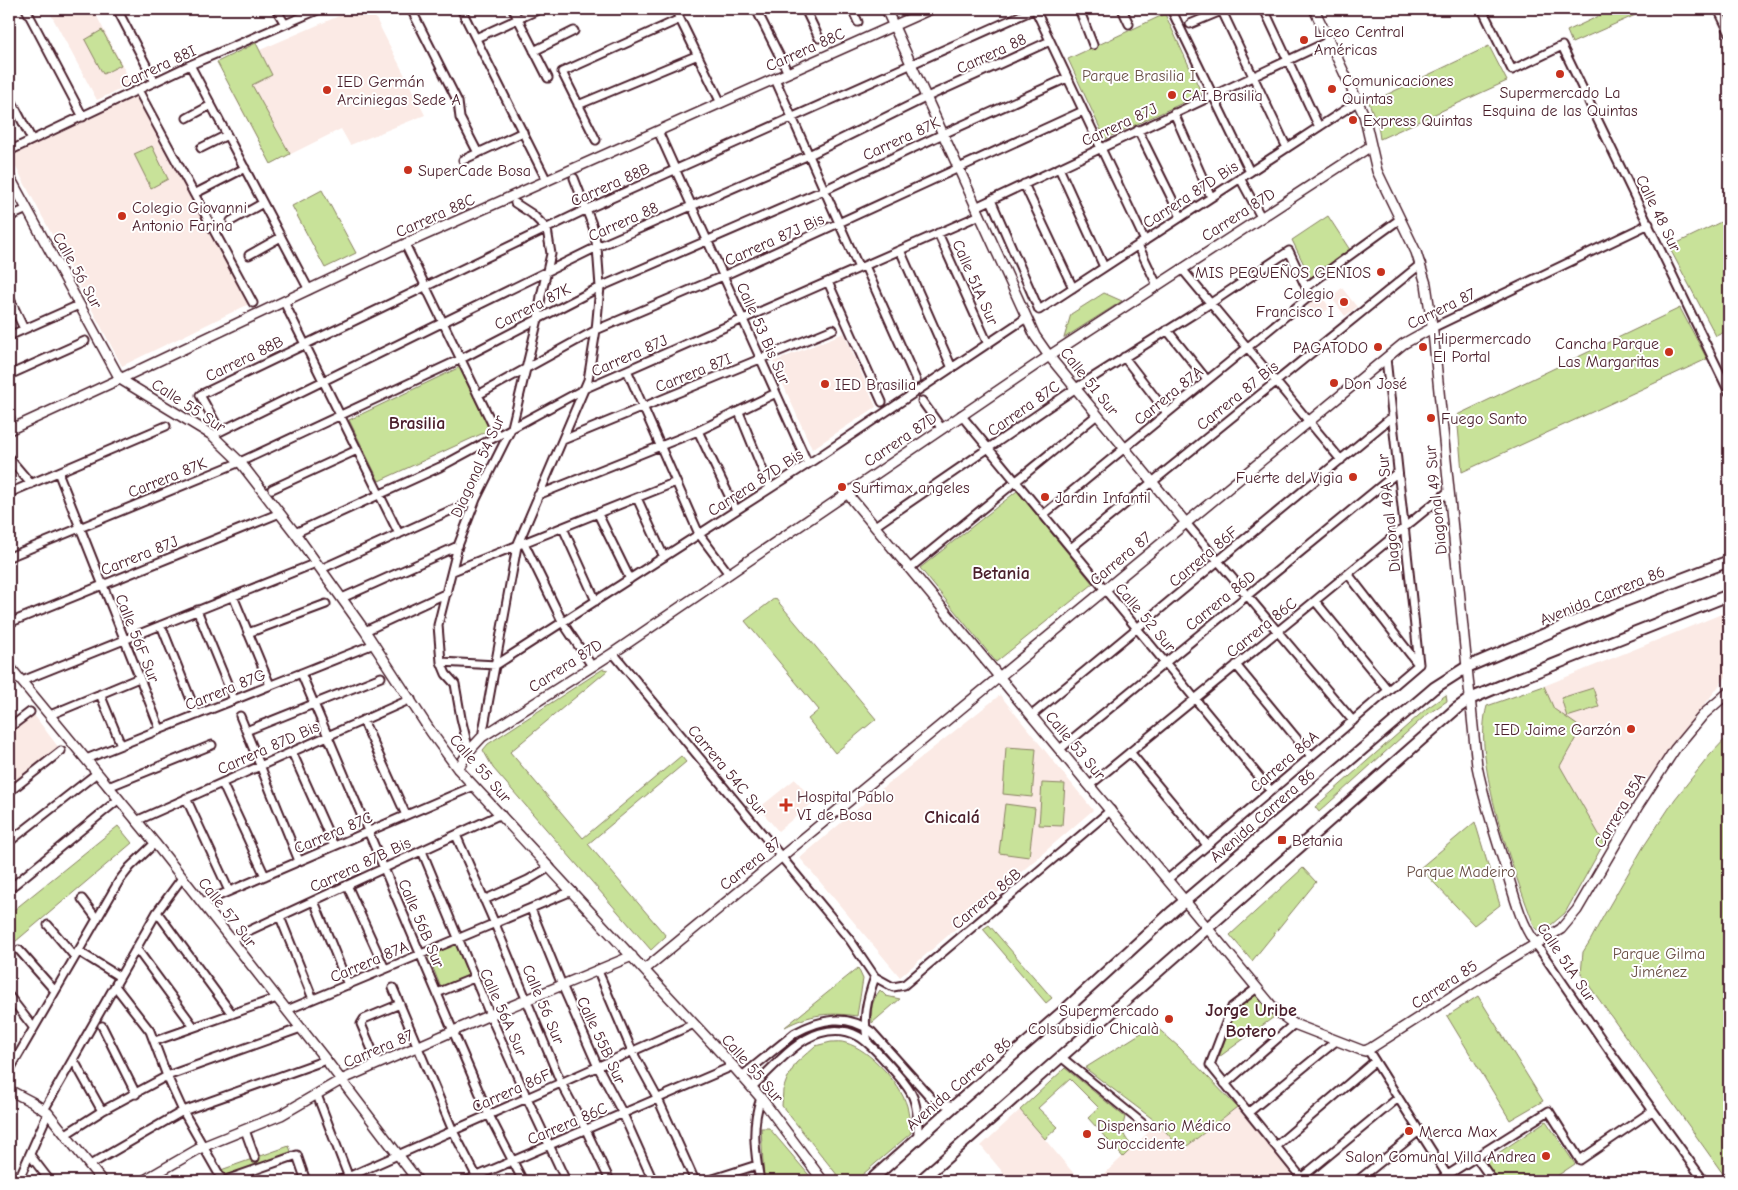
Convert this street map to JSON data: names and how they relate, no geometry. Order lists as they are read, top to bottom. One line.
{"streets":{"main road":["Avenida Carrera 86"],"street":["Carrera 88C","Carrera 88","Carrera 88I","Carrera 87J","Carrera 87K","Carrera 88B","Carrera 87D Bis","Calle 48 Sur","Carrera 87D","Carrera 87J Bis","Calle 56 Sur","Calle 51A Sur","Carrera 87","Calle 53 Bis Sur","Carrera 87I","Calle 51 Sur","Carrera 87A","Carrera 87 Bis","Calle 55 Sur","Carrera 87C","Diagonal 54 Sur","Diagonal 49 Sur","Diagonal 49A Sur","Carrera 86F","Carrera 86D","Calle 52 Sur","Carrera 86C","Calle 56F Sur","Carrera 87G","Calle 53 Sur","Carrera 86A","Carrera 54C Sur","Carrera 85A","Carrera 87B Bis","Carrera 86B","Calle 57 Sur","Calle 56B Sur","Carrera 85","Calle 56A Sur","Calle 55B Sur"]},"crossings":[["Carrera 88C","Calle 56 Sur"],["Carrera 88C","Calle 53 Bis Sur"],["Carrera 88C","Calle 51 Sur"],["Carrera 88C","Calle 55 Sur"],["Carrera 88","Carrera 88B"],["Carrera 88","Calle 53 Bis Sur"],["Carrera 88","Calle 51 Sur"],["Carrera 88","Calle 55 Sur"],["Carrera 88","Diagonal 54 Sur"],["Carrera 87J","Carrera 87D Bis"],["Carrera 87J","Calle 51A Sur"],["Carrera 87J","Calle 53 Bis Sur"],["Carrera 87J","Calle 51 Sur"],["Carrera 87J","Calle 55 Sur"],["Carrera 87J","Diagonal 54 Sur"],["Carrera 87J","Diagonal 49 Sur"],["Carrera 87J","Calle 56F Sur"],["Carrera 87K","Calle 53 Bis Sur"],["Carrera 87K","Calle 51 Sur"],["Carrera 87K","Calle 55 Sur"],["Carrera 87K","Diagonal 54 Sur"],["Carrera 87K","Calle 56F Sur"],["Carrera 88B","Calle 53 Bis Sur"],["Carrera 88B","Calle 51 Sur"],["Carrera 88B","Calle 55 Sur"],["Carrera 88B","Diagonal 54 Sur"],["Carrera 87D Bis","Calle 51A Sur"],["Carrera 87D Bis","Calle 53 Bis Sur"],["Carrera 87D Bis","Calle 51 Sur"],["Carrera 87D Bis","Calle 55 Sur"],["Carrera 87D Bis","Diagonal 49 Sur"],["Carrera 87D Bis","Calle 57 Sur"],["Carrera 87D Bis","Calle 56B Sur"],["Calle 48 Sur","Carrera 87"],["Carrera 87D","Calle 51 Sur"],["Carrera 87D","Calle 55 Sur"],["Carrera 87D","Diagonal 54 Sur"],["Carrera 87D","Diagonal 49 Sur"],["Carrera 87D","Calle 52 Sur"],["Carrera 87D","Calle 53 Sur"],["Carrera 87D","Carrera 54C Sur"],["Carrera 87J Bis","Calle 53 Bis Sur"],["Carrera 87J Bis","Calle 51 Sur"],["Carrera 87J Bis","Diagonal 54 Sur"],["Calle 56 Sur","Carrera 87"],["Calle 56 Sur","Carrera 87A"],["Calle 56 Sur","Calle 55 Sur"],["Calle 56 Sur","Carrera 86F"],["Calle 56 Sur","Carrera 86C"],["Calle 56 Sur","Carrera 87B Bis"],["Calle 51A Sur","Diagonal 49 Sur"],["Calle 51A Sur","Carrera 85A"],["Calle 51A Sur","Carrera 85"],["Carrera 87","Calle 51 Sur"],["Carrera 87","Calle 55 Sur"],["Carrera 87","Diagonal 49 Sur"],["Carrera 87","Diagonal 49A Sur"],["Carrera 87","Calle 52 Sur"],["Carrera 87","Calle 53 Sur"],["Carrera 87","Carrera 54C Sur"],["Carrera 87","Calle 57 Sur"],["Carrera 87","Calle 56B Sur"],["Carrera 87","Calle 56A Sur"],["Carrera 87","Calle 55B Sur"],["Calle 53 Bis Sur","Carrera 87I"],["Calle 51 Sur","Carrera 87A"],["Calle 51 Sur","Carrera 87 Bis"],["Calle 51 Sur","Carrera 87C"],["Calle 51 Sur","Carrera 86F"],["Calle 51 Sur","Carrera 86D"],["Calle 51 Sur","Carrera 86C"],["Calle 51 Sur","Carrera 86A"],["Carrera 87A","Calle 55 Sur"],["Carrera 87A","Carrera 87C"],["Carrera 87A","Calle 52 Sur"],["Carrera 87A","Calle 57 Sur"],["Carrera 87A","Calle 56B Sur"],["Carrera 87A","Calle 56A Sur"],["Carrera 87A","Calle 55B Sur"],["Carrera 87 Bis","Diagonal 49 Sur"],["Carrera 87 Bis","Calle 52 Sur"],["Calle 55 Sur","Carrera 87C"],["Calle 55 Sur","Carrera 86F"],["Calle 55 Sur","Carrera 86C"],["Calle 55 Sur","Carrera 87G"],["Calle 55 Sur","Carrera 87B Bis"],["Carrera 87C","Calle 52 Sur"],["Carrera 87C","Calle 53 Sur"],["Carrera 87C","Calle 57 Sur"],["Carrera 87C","Calle 56B Sur"],["Diagonal 49 Sur","Avenida Carrera 86"],["Diagonal 49 Sur","Carrera 86C"],["Diagonal 49A Sur","Carrera 86F"],["Diagonal 49A Sur","Carrera 86D"],["Diagonal 49A Sur","Carrera 86C"],["Diagonal 49A Sur","Carrera 86A"],["Carrera 86F","Calle 52 Sur"],["Carrera 86F","Calle 53 Sur"],["Carrera 86F","Calle 57 Sur"],["Carrera 86F","Calle 56B Sur"],["Carrera 86F","Calle 56A Sur"],["Carrera 86F","Calle 55B Sur"],["Avenida Carrera 86","Calle 53 Sur"],["Carrera 86D","Calle 52 Sur"],["Carrera 86D","Calle 53 Sur"],["Calle 52 Sur","Carrera 86C"],["Calle 52 Sur","Carrera 86A"],["Carrera 86C","Calle 53 Sur"],["Carrera 86C","Calle 56B Sur"],["Carrera 86C","Calle 56A Sur"],["Carrera 86C","Calle 55B Sur"],["Calle 56F Sur","Carrera 87G"],["Carrera 87G","Calle 57 Sur"],["Carrera 87G","Calle 56B Sur"],["Calle 53 Sur","Carrera 86A"],["Calle 53 Sur","Carrera 86B"],["Calle 53 Sur","Carrera 85"],["Carrera 54C Sur","Carrera 86B"],["Carrera 85A","Carrera 85"],["Carrera 87B Bis","Calle 57 Sur"],["Carrera 87B Bis","Calle 56B Sur"],["Carrera 87B Bis","Calle 56A Sur"]],"districts":["Brasilia","Betania","Chicalá","Jorge Uribe Botero"],"parks":["Parque Brasilia I","Parque Madeiro","Parque Gilma Jiménez"],"places":{"other":["Liceo Central Américas","Supermercado La Esquina de las Quintas","Comunicaciones Quintas","IED Germán Arciniegas Sede A","CAI Brasilia","Express Quintas","SuperCade Bosa","Colegio Giovanni Antonio Farina","MIS PEQUEÑOS GENIOS","Colegio Francisco I","PAGATODO","Hipermercado El Portal","Cancha Parque Las Margaritas","Don José","IED Brasilia","Fuego Santo","Fuerte del Vigia","Surtimax angeles","Jardin Infantil","IED Jaime Garzón","Supermercado Colsubsidio Chicalà","Merca Max","Dispensario Médico Suroccidente","Salon Comunal Villa Andrea"],"health":["Hospital Pablo VI de Bosa"],"transit":["Betania"]}}
